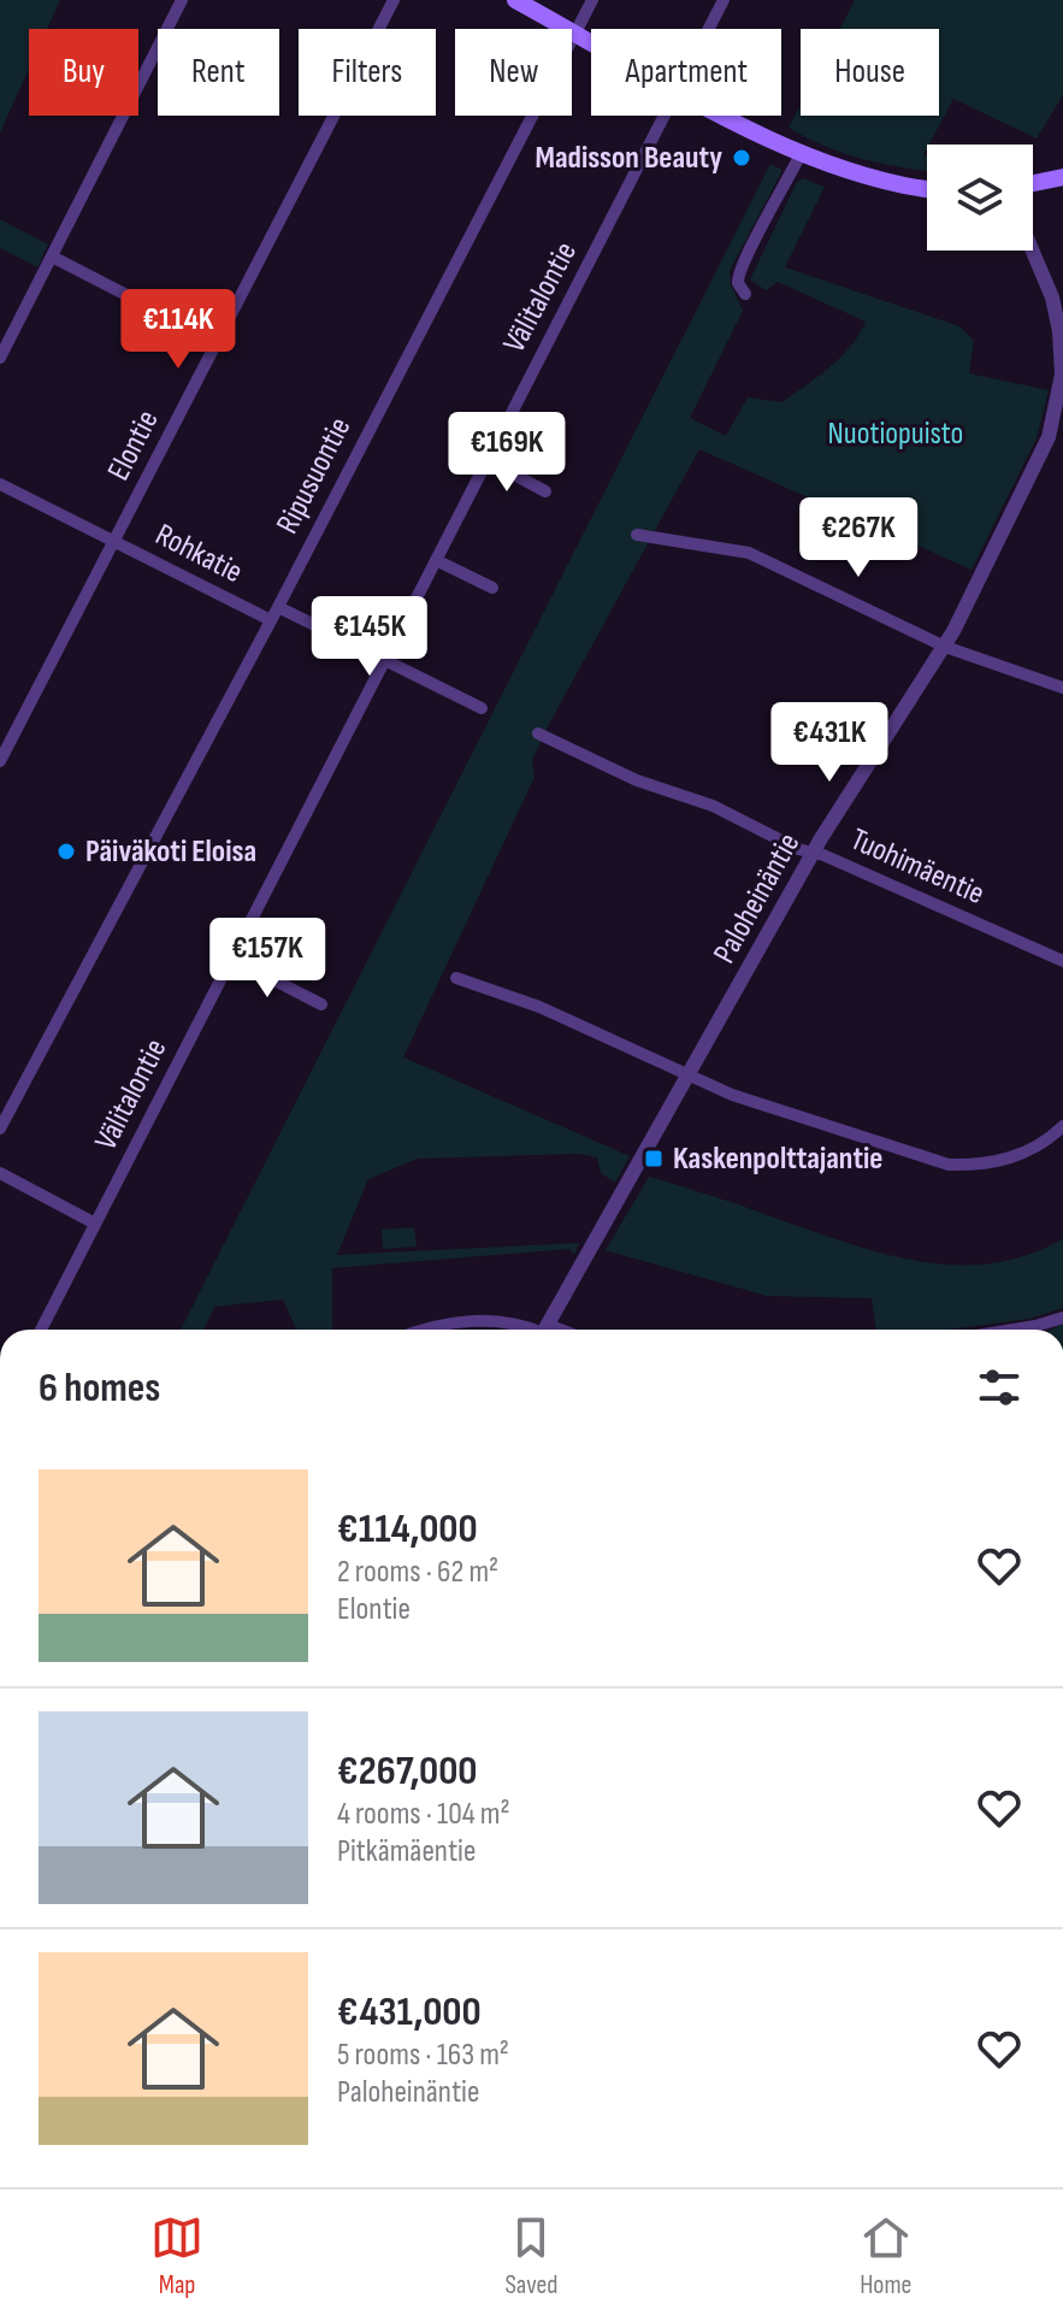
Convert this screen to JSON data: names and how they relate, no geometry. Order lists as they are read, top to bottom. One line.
{"streets":{"street":["Välitalontie","Elontie","Ripusuontie","Rohkatie","Tuohimäentie","Paloheinäntie"]},"crossings":[["Elontie","Rohkatie"],["Ripusuontie","Rohkatie"],["Tuohimäentie","Paloheinäntie"]],"parks":["Nuotiopuisto"],"places":{"other":["Madisson Beauty","Päiväkoti Eloisa"],"transit":["Kaskenpolttajantie"]},"page":{"chip":["Buy","Rent","Filters","New","Apartment","House"],"price":["€114K","€169K","€267K","€145K","€431K","€157K"],"heading":"6 homes","list":[{"name":"€114,000","note":"2 rooms · 62 m² · Elontie"},{"name":"€267,000","note":"4 rooms · 104 m² · Pitkämäentie"},{"name":"€431,000","note":"5 rooms · 163 m² · Paloheinäntie"}],"tabs":["Map","Saved","Home"]}}
